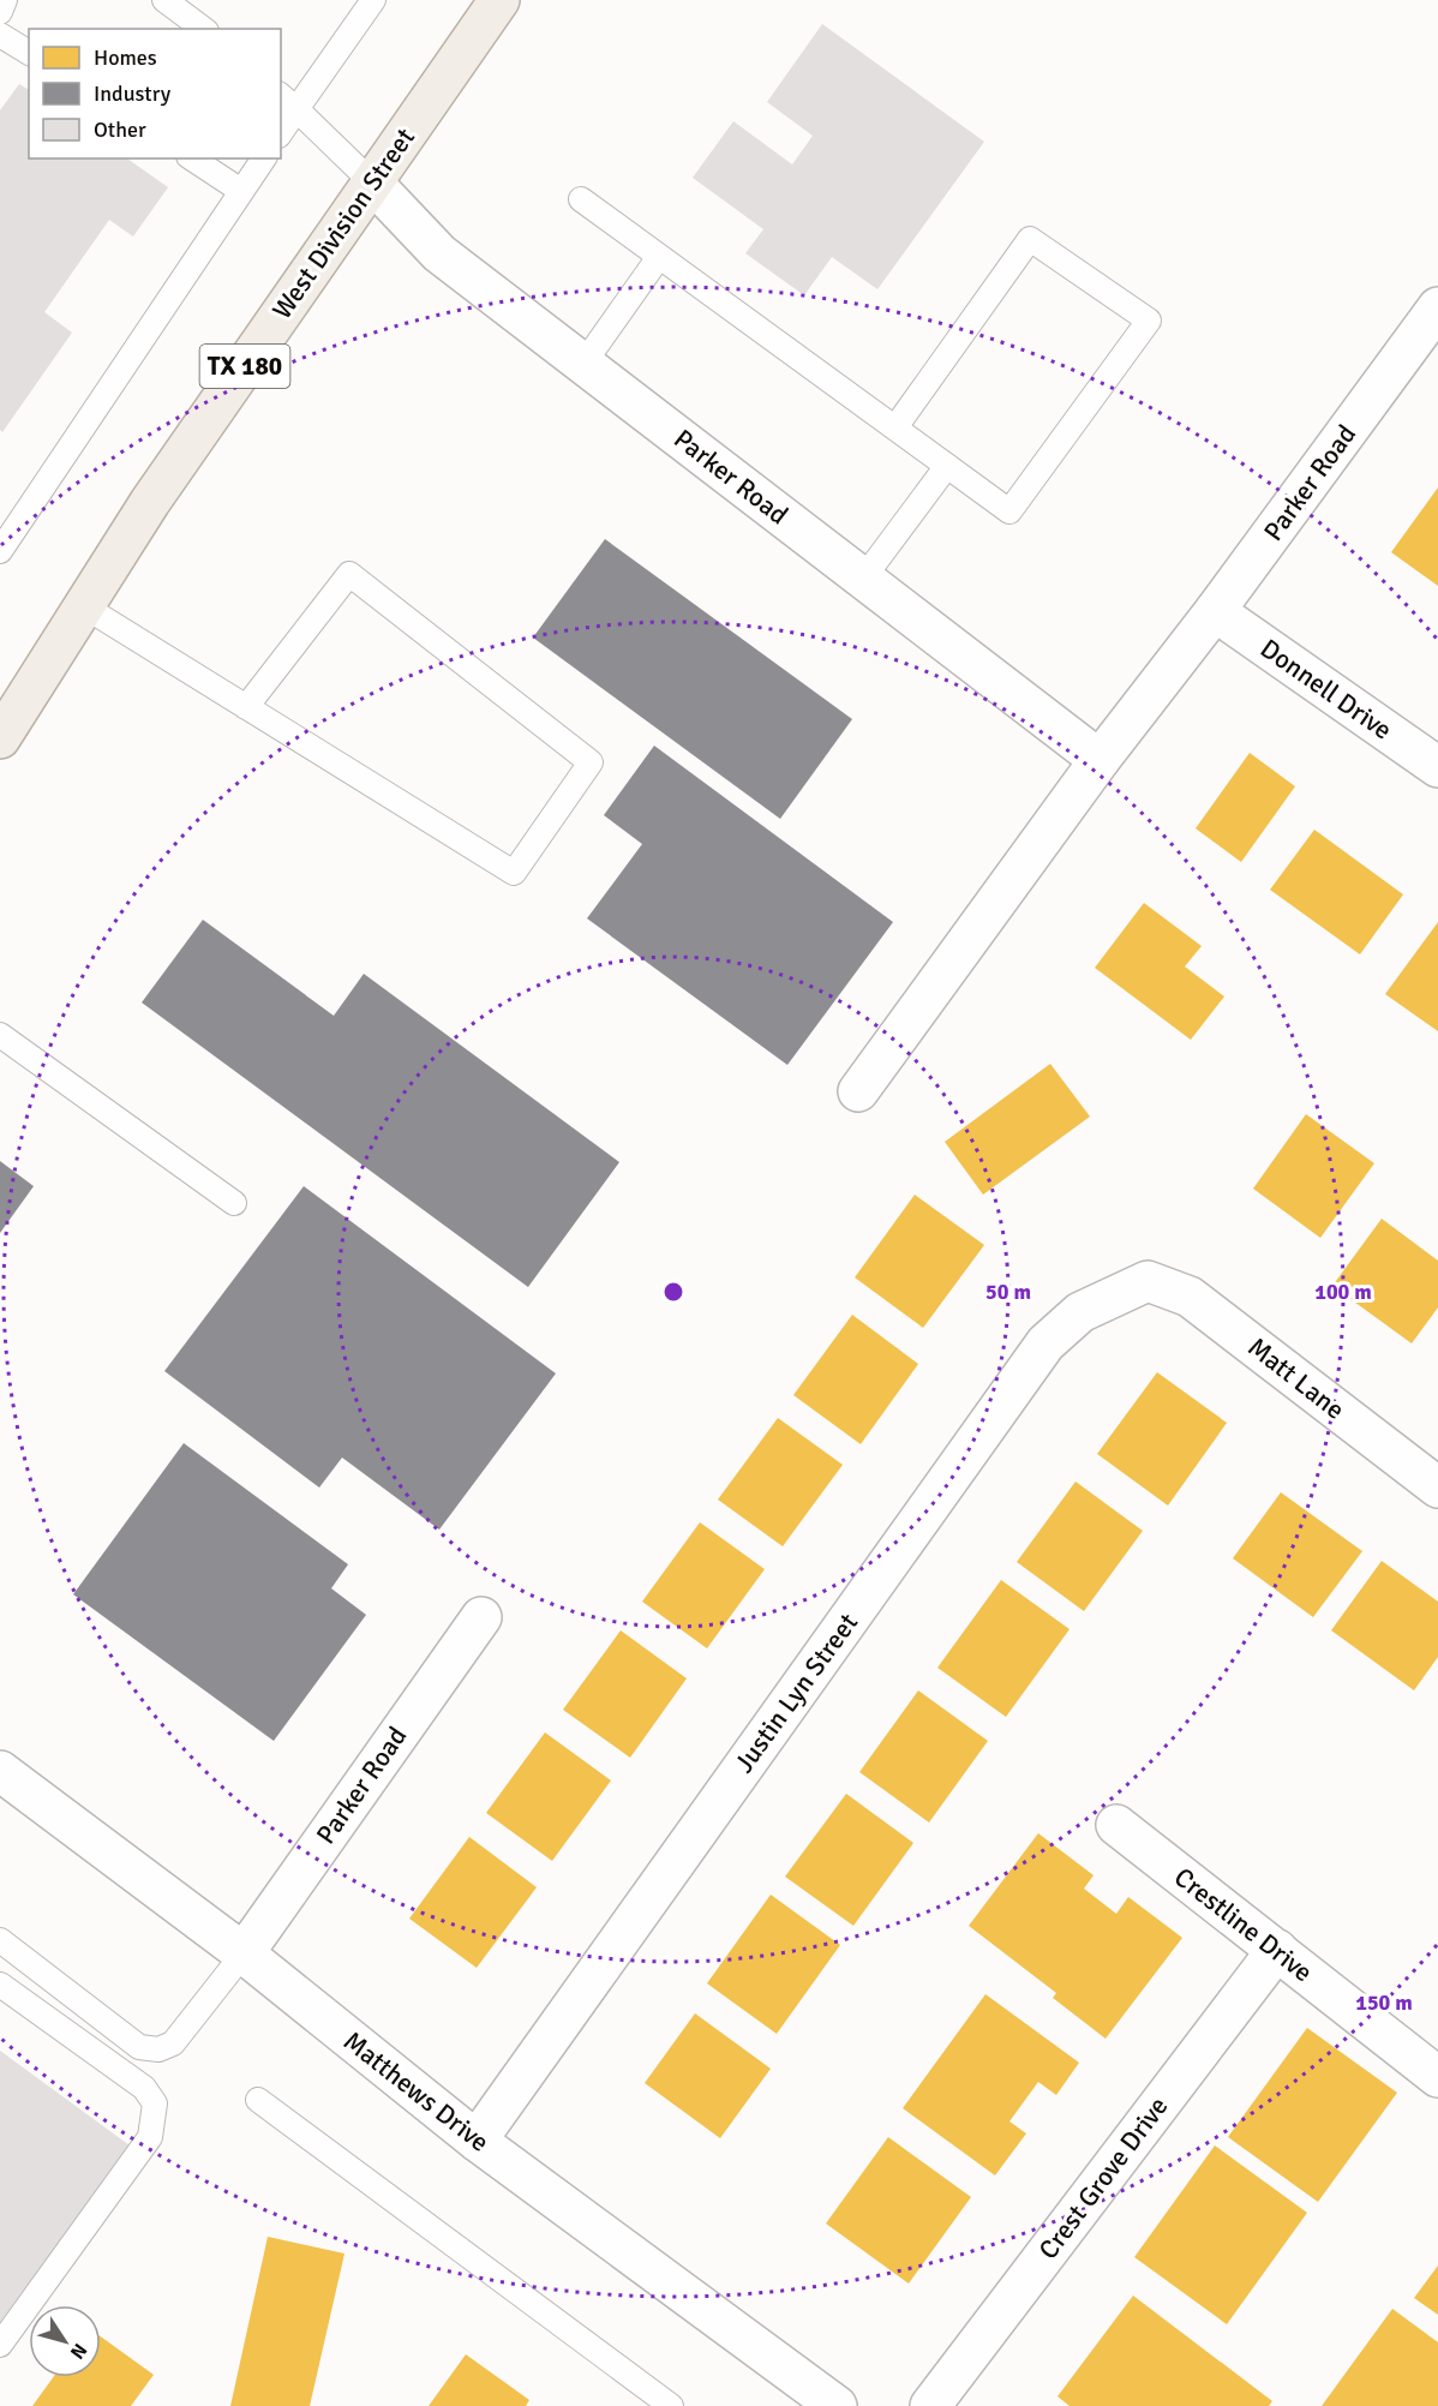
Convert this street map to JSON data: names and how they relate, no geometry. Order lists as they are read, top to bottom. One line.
{"streets":{"main road":["West Division Street","TX 180"],"street":["Parker Road","Donnell Drive","Matt Lane","Justin Lyn Street","Crestline Drive","Matthews Drive","Crest Grove Drive"]},"crossings":[["West Division Street","Parker Road"],["Parker Road","Donnell Drive"],["Parker Road","Matthews Drive"],["Matt Lane","Justin Lyn Street"],["Justin Lyn Street","Matthews Drive"],["Crestline Drive","Crest Grove Drive"]],"legend":["Homes","Industry","Other"],"north":"bottom right","rings":["50 m","100 m","150 m"]}
